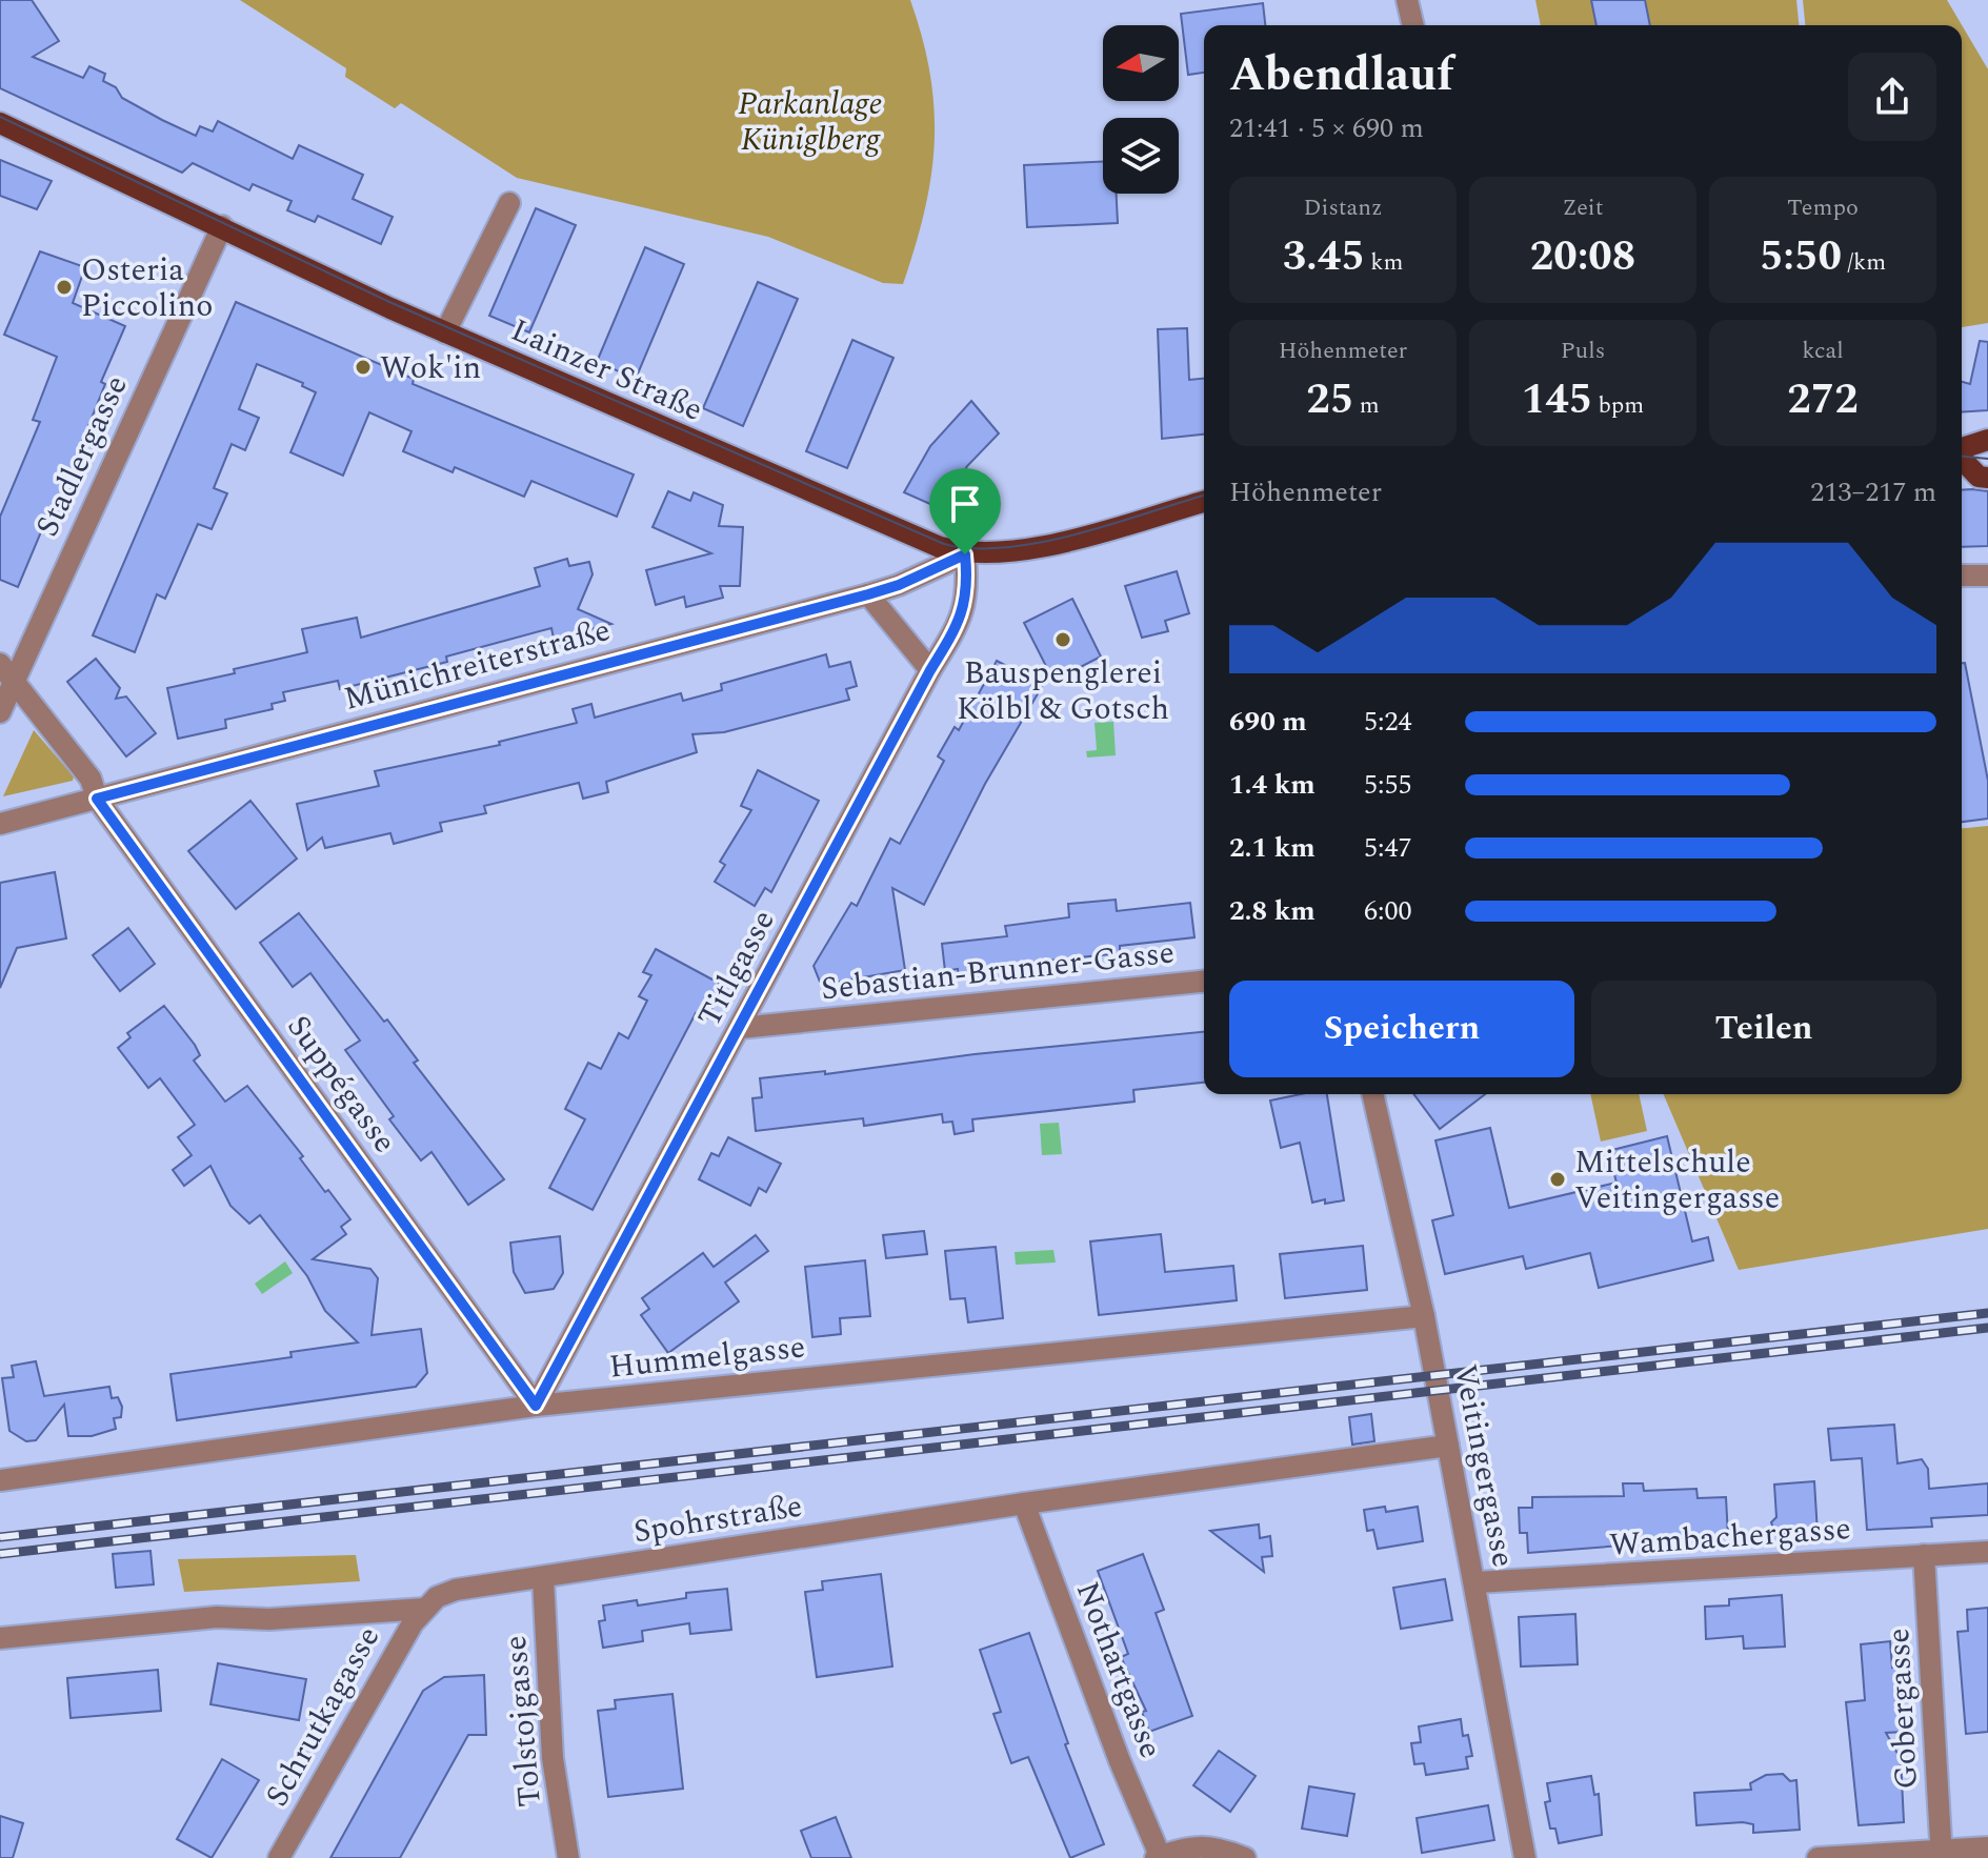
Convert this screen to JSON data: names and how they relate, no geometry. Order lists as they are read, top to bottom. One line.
{"streets":{"main road":["Lainzer Straße"],"street":["Stadlergasse","Münichreiterstraße","Titlgasse","Sebastian-Brunner-Gasse","Suppégasse","Hummelgasse","Veitingergasse","Spohrstraße","Wambachergasse","Nothartgasse","Gobergasse","Schrutkagasse","Tolstojgasse"]},"crossings":[["Lainzer Straße","Stadlergasse"],["Lainzer Straße","Münichreiterstraße"],["Lainzer Straße","Titlgasse"],["Stadlergasse","Suppégasse"],["Münichreiterstraße","Titlgasse"],["Münichreiterstraße","Suppégasse"],["Titlgasse","Sebastian-Brunner-Gasse"],["Titlgasse","Suppégasse"],["Titlgasse","Hummelgasse"],["Suppégasse","Hummelgasse"],["Hummelgasse","Veitingergasse"],["Veitingergasse","Spohrstraße"],["Veitingergasse","Wambachergasse"],["Spohrstraße","Nothartgasse"],["Spohrstraße","Schrutkagasse"],["Spohrstraße","Tolstojgasse"],["Wambachergasse","Gobergasse"]],"parks":["Parkanlage Küniglberg"],"places":["Osteria Piccolino","Wok'in","Bauspenglerei Kölbl & Gotsch","Mittelschule Veitingergasse"],"north":"left","page":{"heading":["Abendlauf","21:41 · 5 × 690 m"],"stats":[["Distanz","3.45 km"],["Zeit","20:08"],["Tempo","5:50 /km"],["Höhenmeter","25 m"],["Puls","145 bpm"],["kcal","272"]],"chart":["Höhenmeter","213–217 m"],"list":[{"name":"690 m","note":"5:24"},{"name":"1.4 km","note":"5:55"},{"name":"2.1 km","note":"5:47"},{"name":"2.8 km","note":"6:00"}],"buttons":["Speichern","Teilen"]}}
